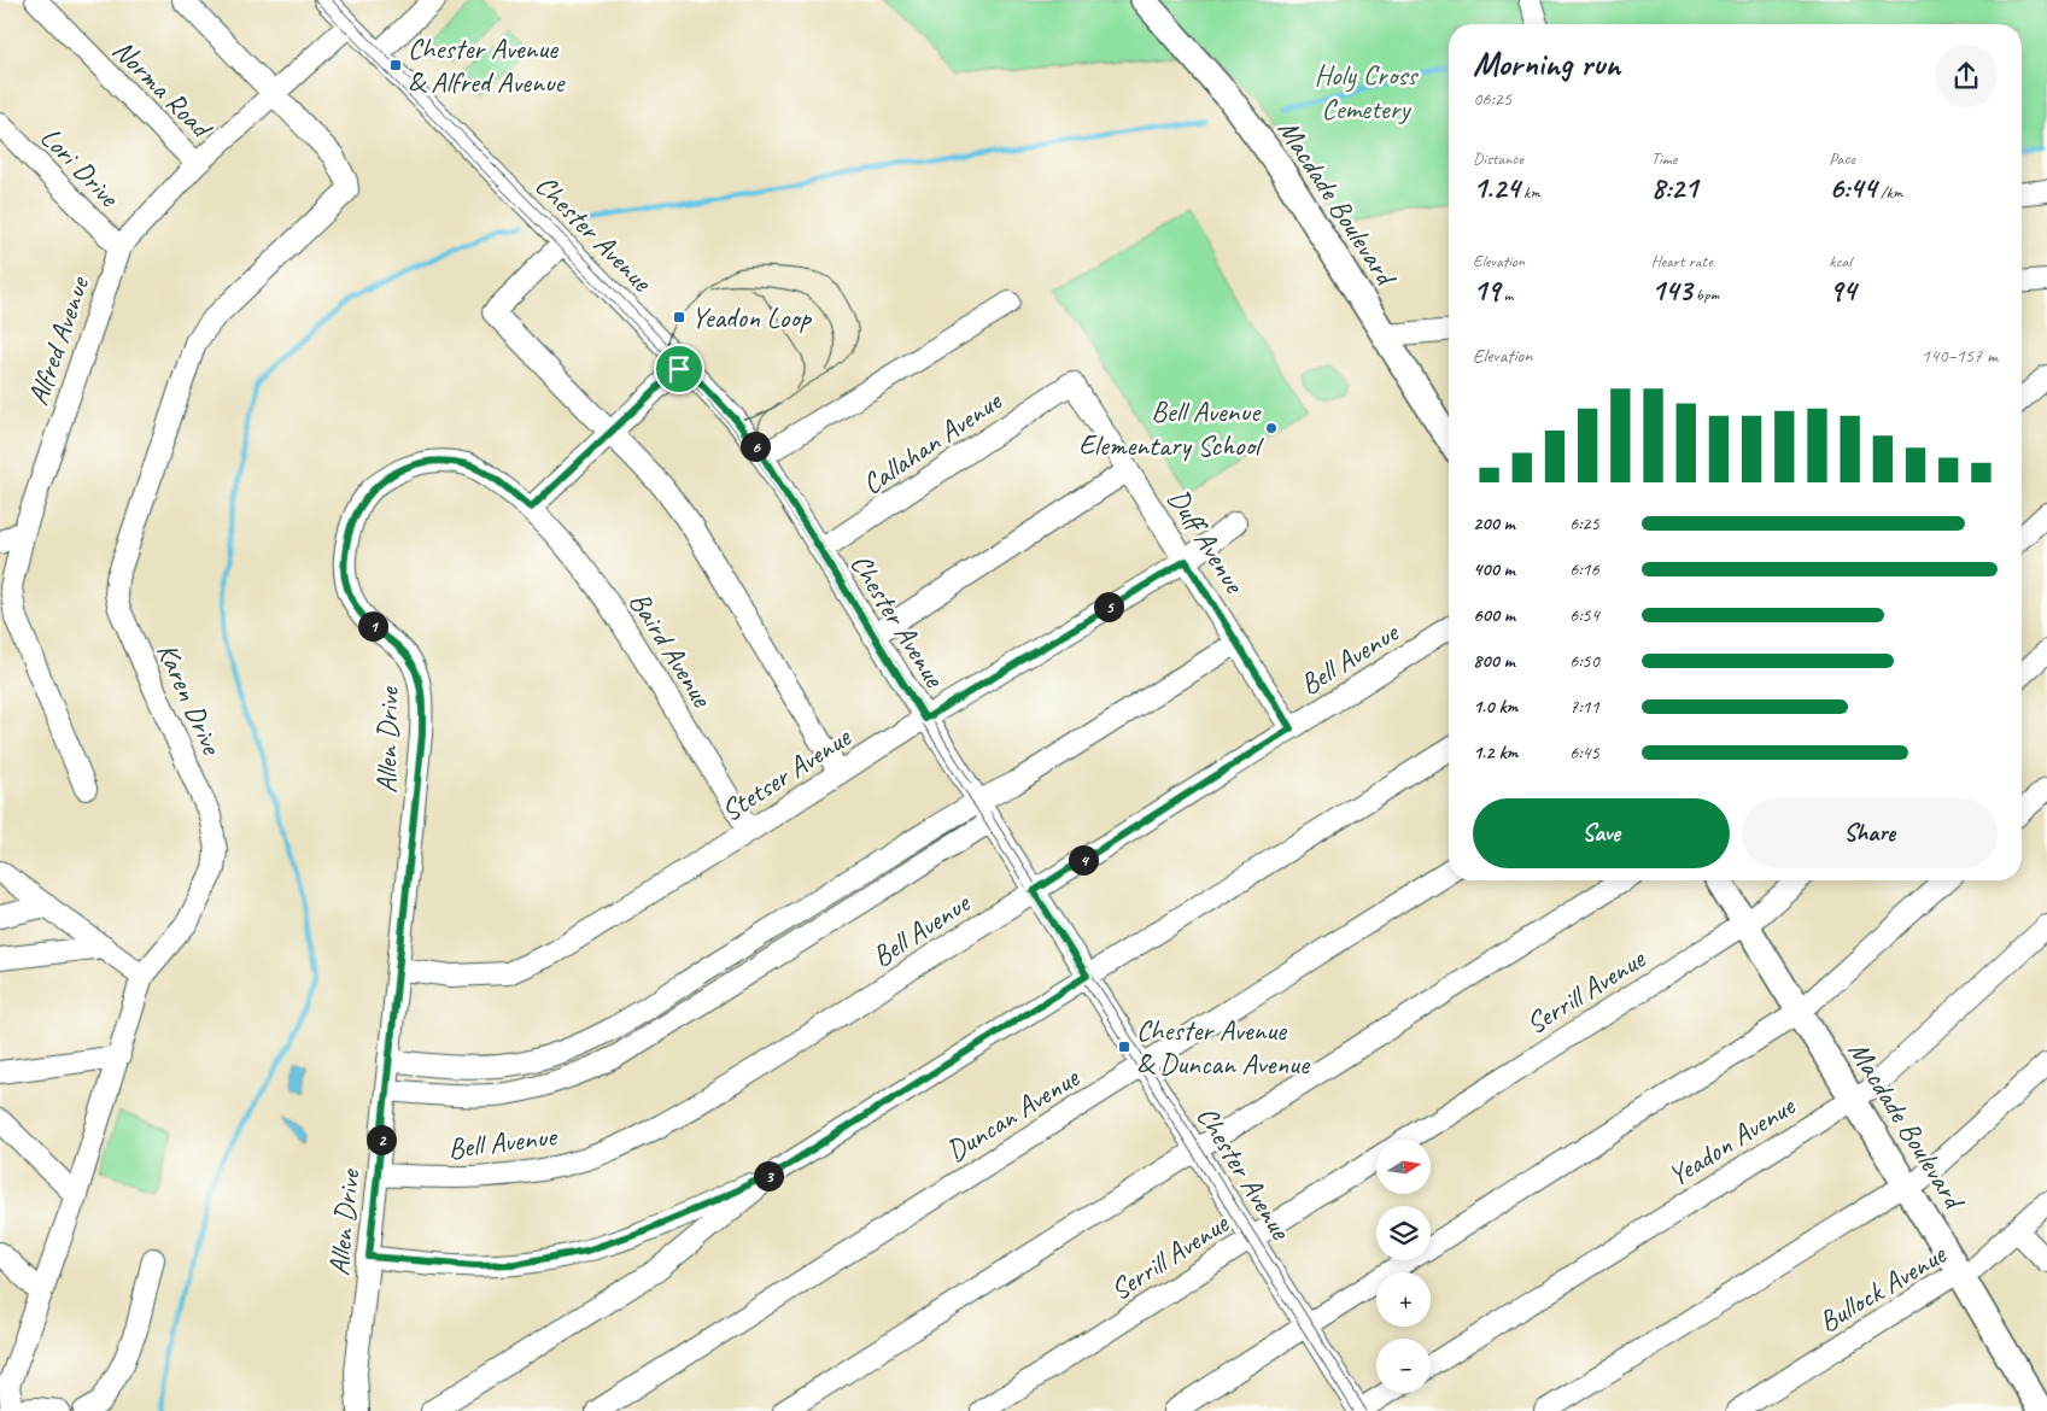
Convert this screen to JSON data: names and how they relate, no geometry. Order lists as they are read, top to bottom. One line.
{"streets":{"main road":["Macdade Boulevard"],"street":["Norma Road","Lori Drive","Chester Avenue","Alfred Avenue","Callahan Avenue","Duff Avenue","Baird Avenue","Bell Avenue","Karen Drive","Allen Drive","Stetser Avenue","Serrill Avenue","Duncan Avenue","Yeadon Avenue","Bullock Avenue"]},"crossings":[["Norma Road","Alfred Avenue"],["Lori Drive","Alfred Avenue"],["Macdade Boulevard","Serrill Avenue"],["Macdade Boulevard","Yeadon Avenue"],["Macdade Boulevard","Bullock Avenue"],["Chester Avenue","Alfred Avenue"],["Chester Avenue","Callahan Avenue"],["Chester Avenue","Bell Avenue"],["Chester Avenue","Stetser Avenue"],["Chester Avenue","Serrill Avenue"],["Chester Avenue","Duncan Avenue"],["Alfred Avenue","Karen Drive"],["Callahan Avenue","Duff Avenue"],["Duff Avenue","Bell Avenue"],["Duff Avenue","Stetser Avenue"],["Baird Avenue","Allen Drive"],["Baird Avenue","Stetser Avenue"],["Bell Avenue","Allen Drive"],["Allen Drive","Stetser Avenue"]],"parks":["Holy Cross Cemetery"],"places":{"transit":["Chester Avenue & Alfred Avenue","Yeadon Loop","Chester Avenue & Duncan Avenue"],"other":["Bell Avenue Elementary School"]},"north":"right","page":{"heading":["Morning run","06:25"],"stats":[["Distance","1.24 km"],["Time","8:21"],["Pace","6:44 /km"],["Elevation","19 m"],["Heart rate","143 bpm"],["kcal","94"]],"chart":["Elevation","140–157 m"],"pins":["6","5","1","4","2","3"],"list":[{"name":"200 m","note":"6:25"},{"name":"400 m","note":"6:16"},{"name":"600 m","note":"6:54"},{"name":"800 m","note":"6:50"},{"name":"1.0 km","note":"7:11"},{"name":"1.2 km","note":"6:45"}],"buttons":["Save","Share"],"map_buttons":["+","−"]}}
